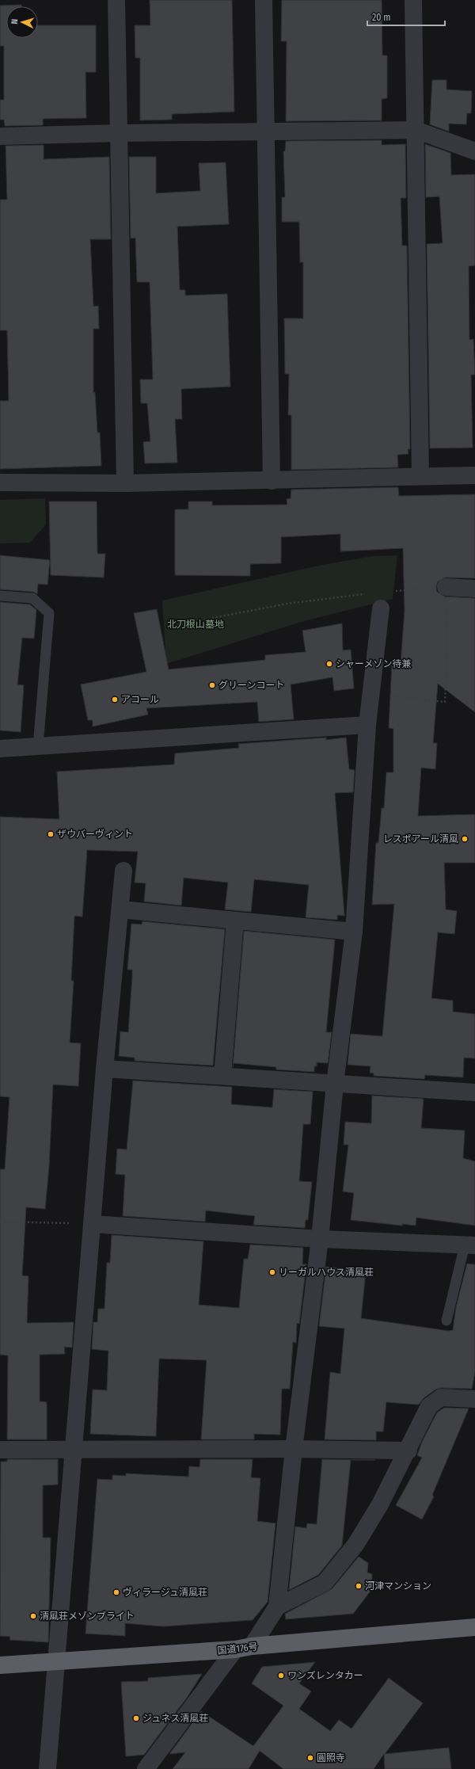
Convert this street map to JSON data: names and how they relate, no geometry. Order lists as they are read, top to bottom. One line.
{"streets":{"highway":["国道176号"]},"parks":["北刀根山墓地"],"places":["シャーメゾン待兼","グリーンコート","アコール","ザウバーヴィント","レスポアール清風","リーガルハウス清風荘","河津マンション","ヴィラージュ清風荘","清風荘メゾンブライト","ワンズレンタカー","ジュネス清風荘","圓照寺"],"scale_bar":"20 m","north":"left"}
